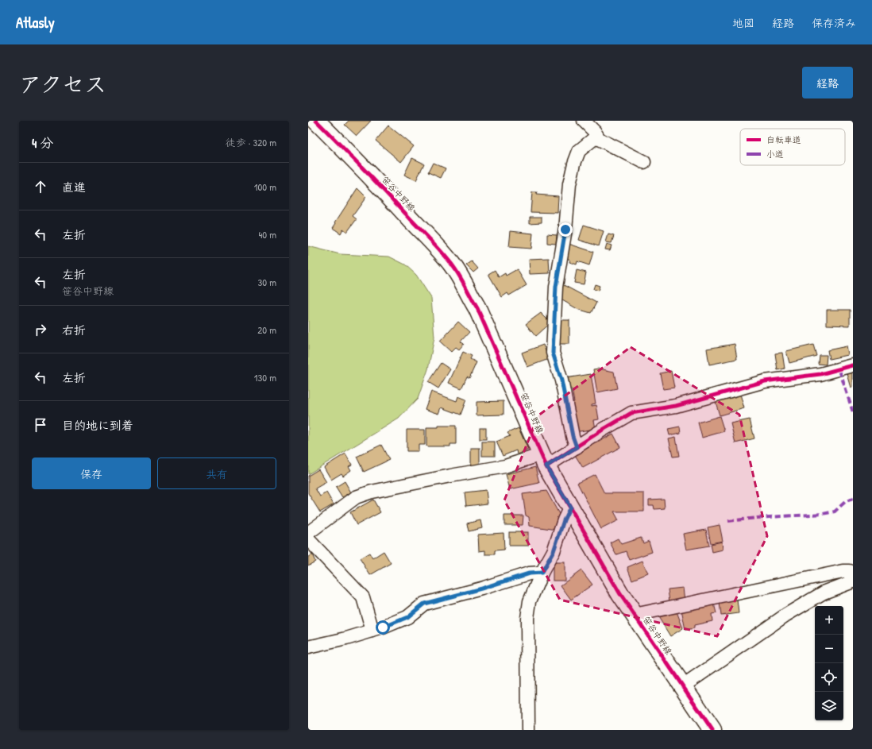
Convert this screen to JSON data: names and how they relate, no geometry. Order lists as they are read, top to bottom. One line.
{"streets":{"street":["笹谷中野線"]},"legend":["自転車道","小道"],"page":{"header":"Atlasly","nav":["地図","経路","保存済み"],"title":"アクセス","buttons":["経路",["保存","共有"]],"heading":["4 分","徒歩 · 320 m"],"list":[["直進","100 m"],["左折","40 m"],["左折","笹谷中野線","30 m"],["右折","20 m"],["左折","130 m"],"目的地に到着"],"map_buttons":["+","−"]}}
